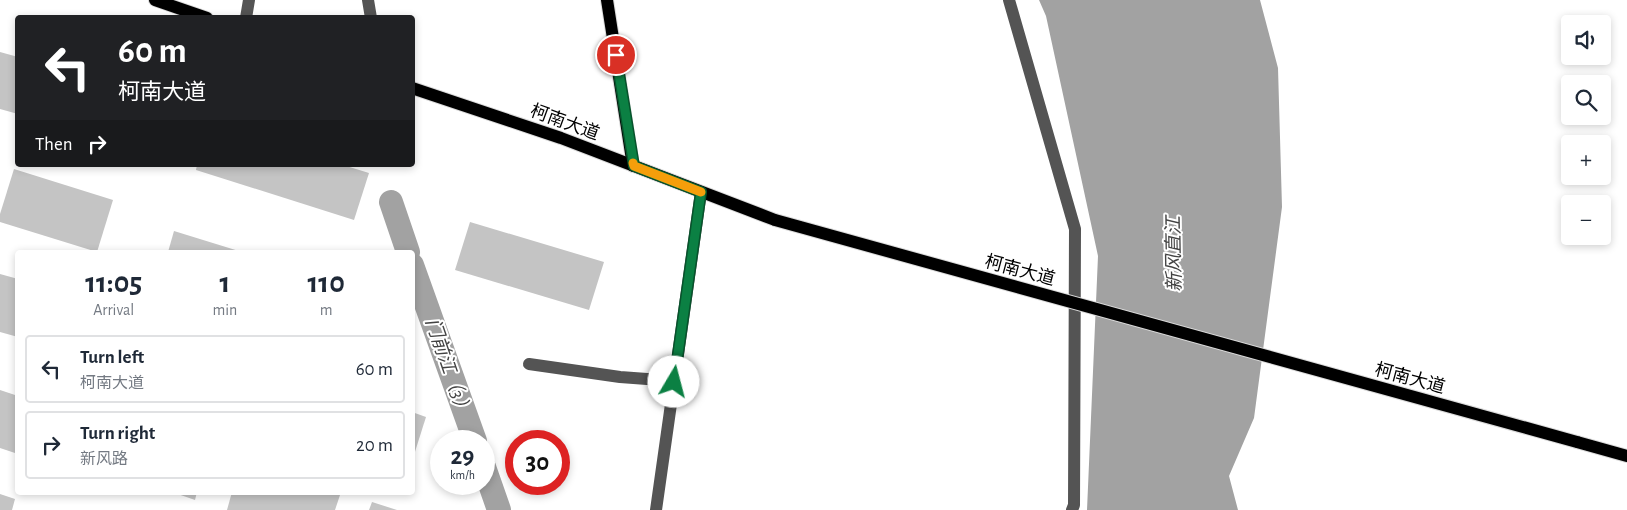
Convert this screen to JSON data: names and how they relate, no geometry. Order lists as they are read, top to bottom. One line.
{"streets":{"main road":["柯南大道"]},"water":["新风直江","门前江（3）"],"page":{"map_buttons":["+","−"],"turn":["60 m","柯南大道"],"then":"Then","eta":["11:05","Arrival","1","min","110","m"],"list":[{"name":"Turn left","note":"柯南大道","value":"60 m"},{"name":"Turn right","note":"新风路","value":"20 m"}],"speed":"29 km/h","limit":"30"}}
